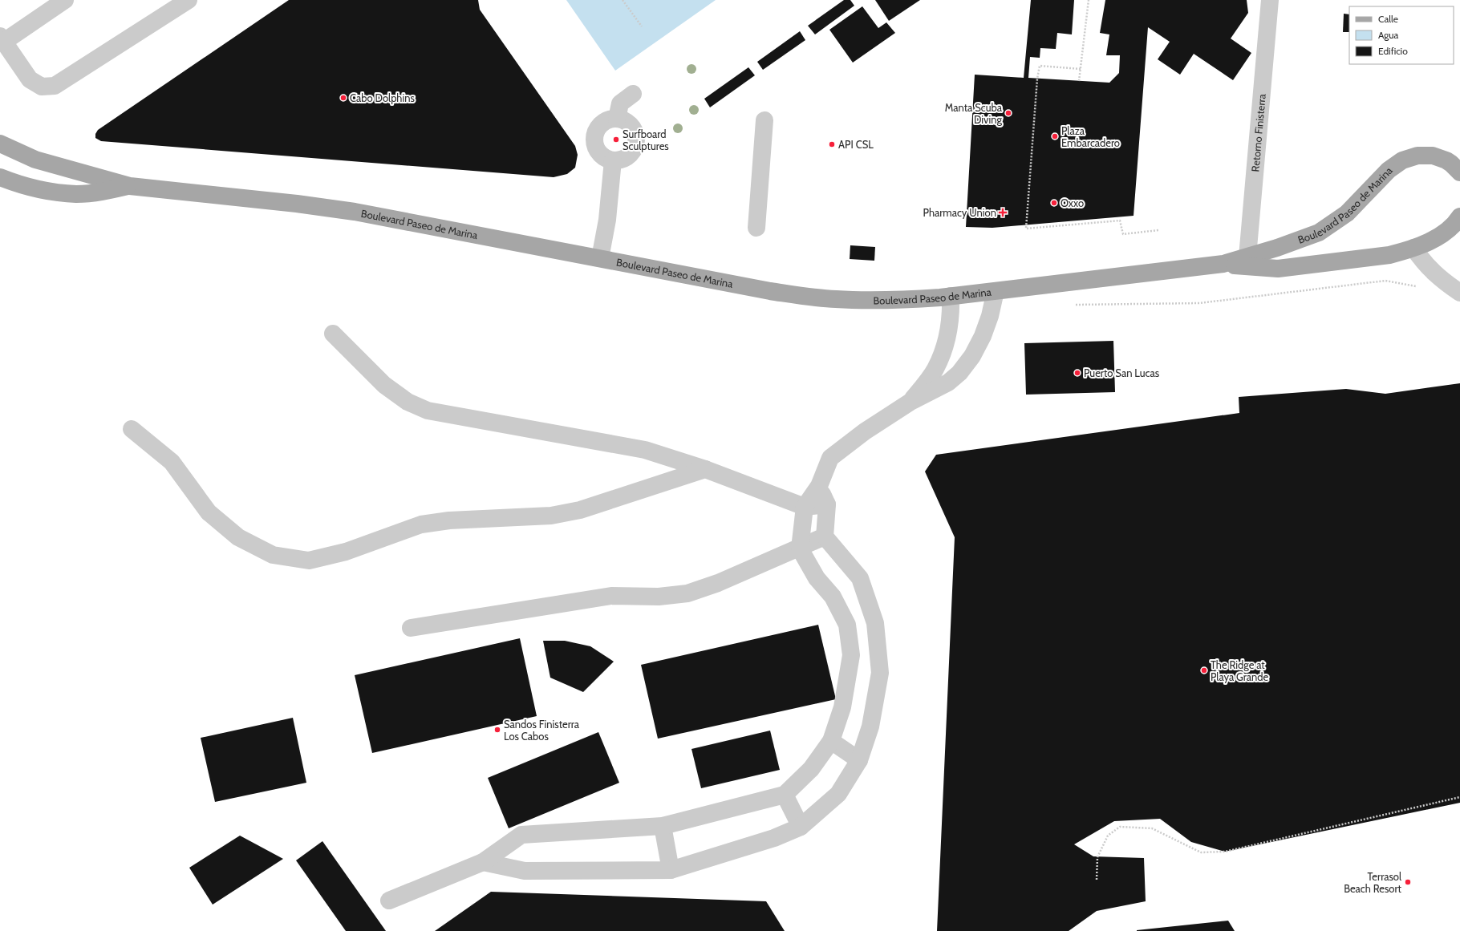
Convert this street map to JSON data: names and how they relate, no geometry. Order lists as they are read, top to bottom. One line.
{"streets":{"main road":["Boulevard Paseo de Marina"],"street":["Retorno Finisterra"]},"crossings":[["Retorno Finisterra","Boulevard Paseo de Marina"]],"places":{"other":["Cabo Dolphins","Manta Scuba Diving","Plaza Embarcadero","Surfboard Sculptures","API CSL","Oxxo","Puerto San Lucas","The Ridge at Playa Grande","Sandos Finisterra Los Cabos","Terrasol Beach Resort"],"health":["Pharmacy Union"]},"legend":["Calle","Agua","Edificio"]}
